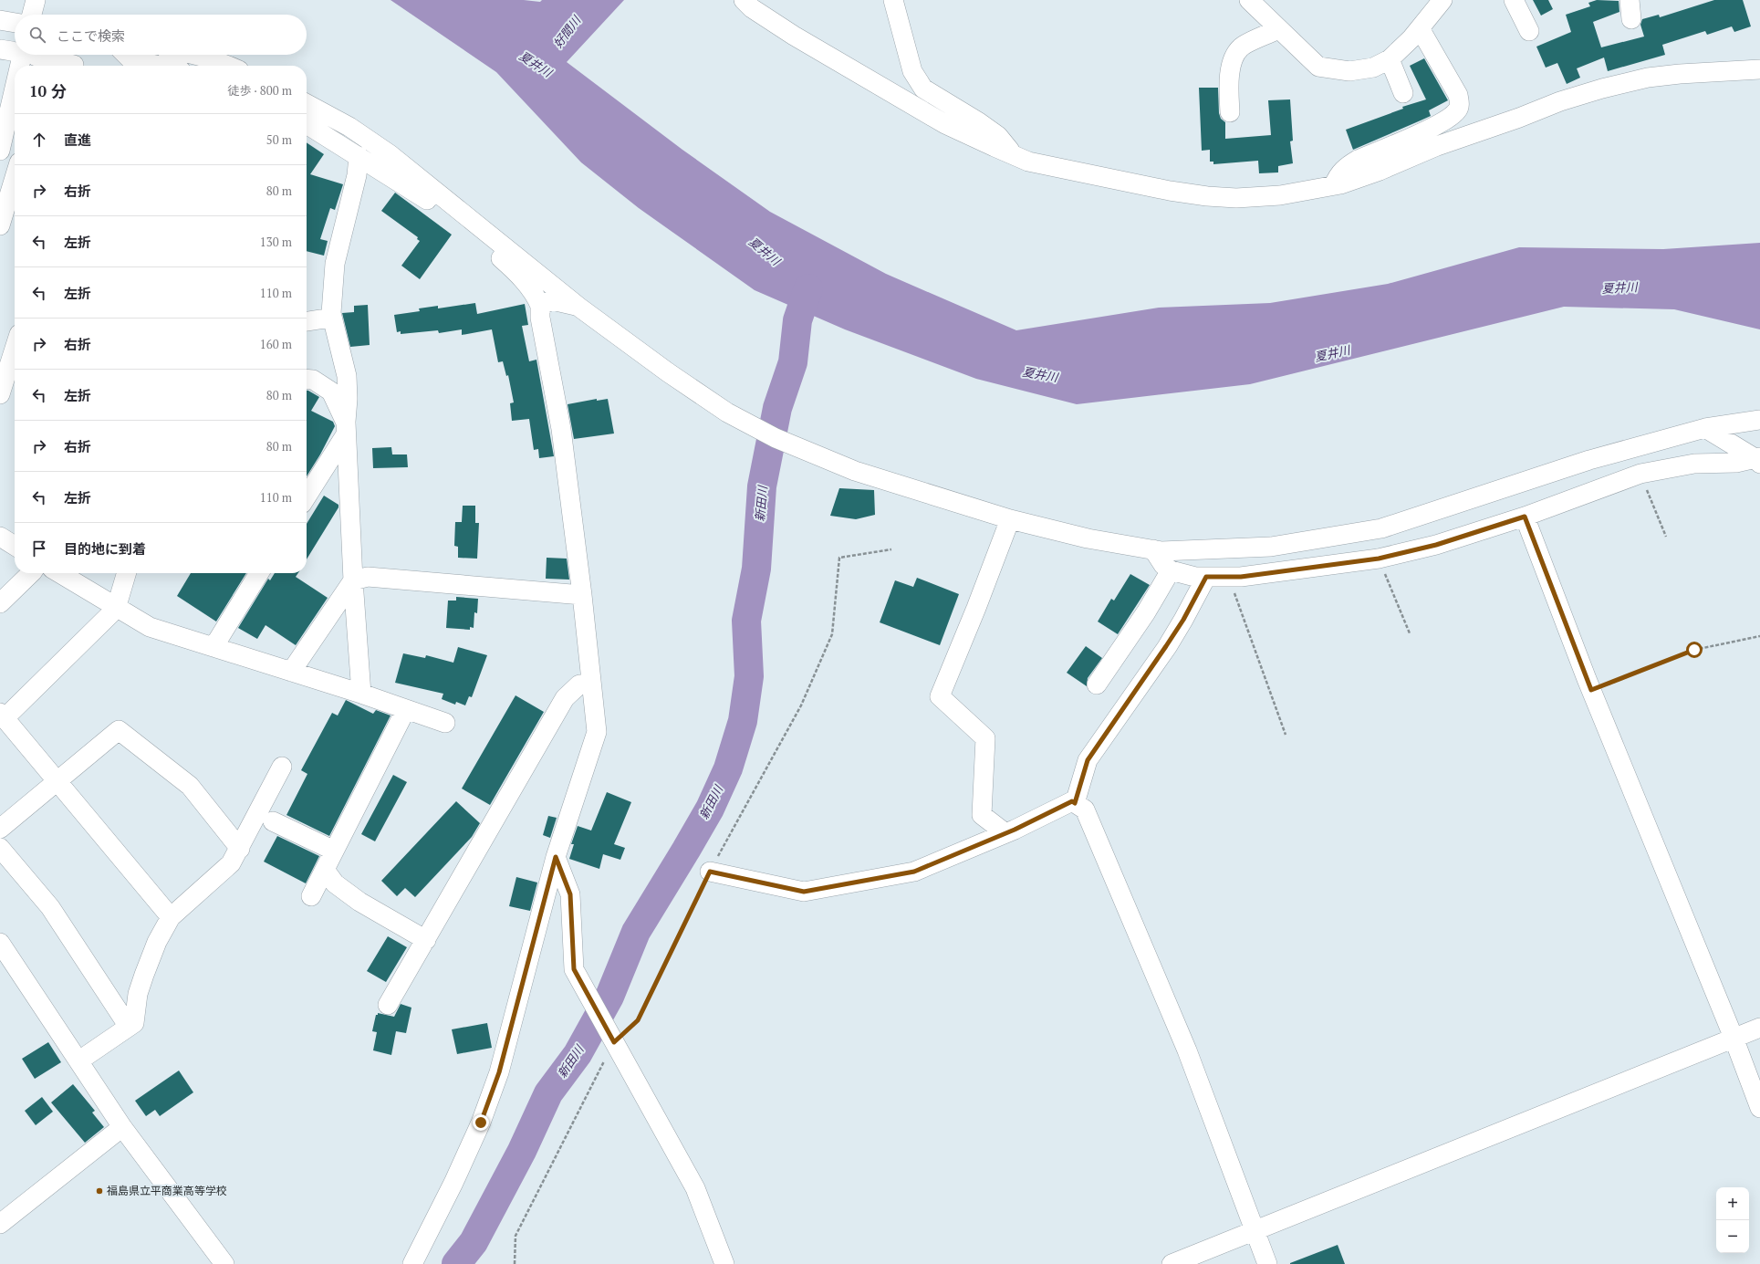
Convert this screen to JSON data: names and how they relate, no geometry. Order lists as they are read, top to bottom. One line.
{"water":["好間川","夏井川","新田川"],"places":["福島県立平商業高等学校"],"page":{"search":"ここで検索","heading":["10 分","徒歩 · 800 m"],"list":[["直進","50 m"],["右折","80 m"],["左折","130 m"],["左折","110 m"],["右折","160 m"],["左折","80 m"],["右折","80 m"],["左折","110 m"],"目的地に到着"],"map_buttons":["+","−"]}}
